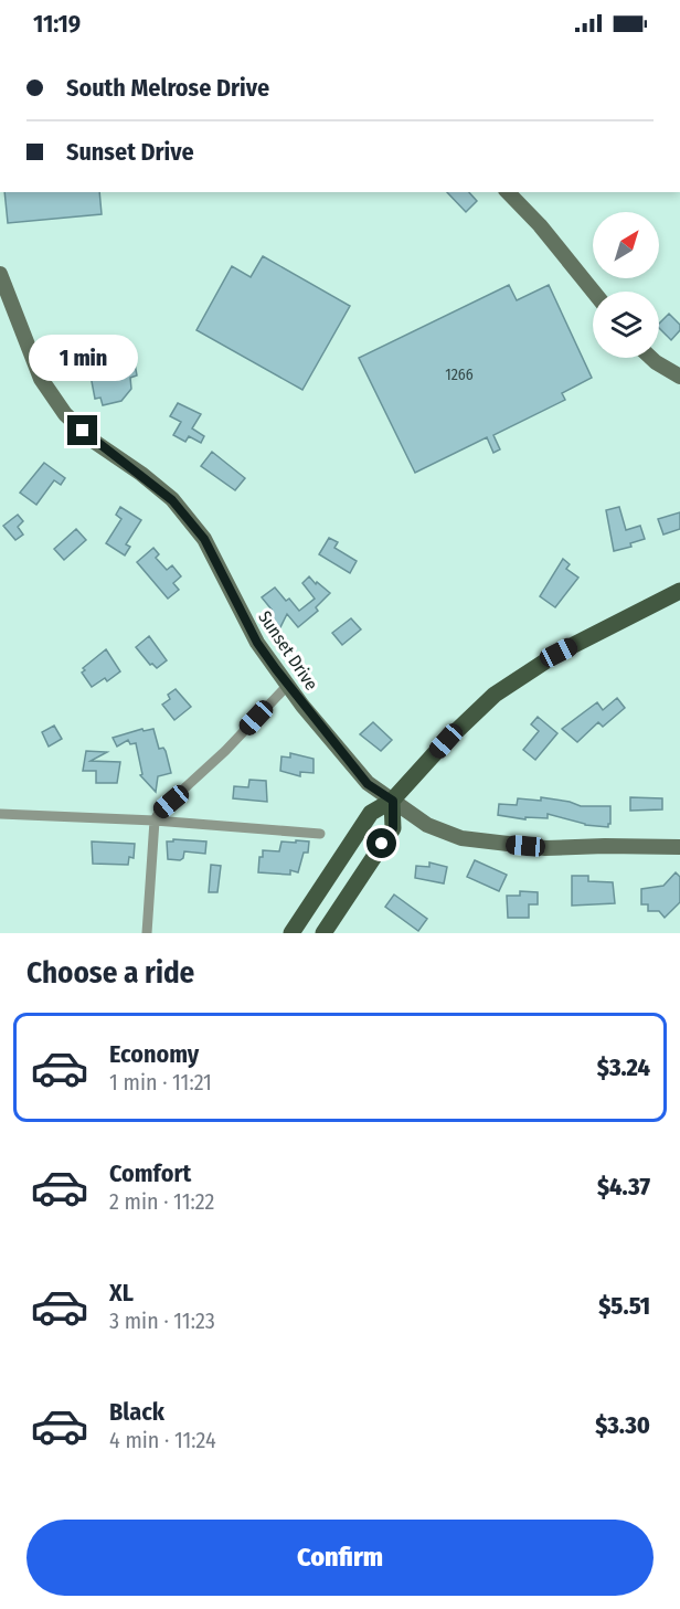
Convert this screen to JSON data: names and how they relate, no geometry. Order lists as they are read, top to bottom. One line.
{"streets":{"main road":["Sunset Drive"]},"house_numbers":["1266"],"north":"top right","page":{"status":"11:19","banner":["South Melrose Drive","Sunset Drive"],"bubble":"1 min","heading":"Choose a ride","list":[{"name":"Economy","note":"1 min · 11:21","value":"$3.24"},{"name":"Comfort","note":"2 min · 11:22","value":"$4.37"},{"name":"XL","note":"3 min · 11:23","value":"$5.51"},{"name":"Black","note":"4 min · 11:24","value":"$3.30"}],"buttons":"Confirm"}}
